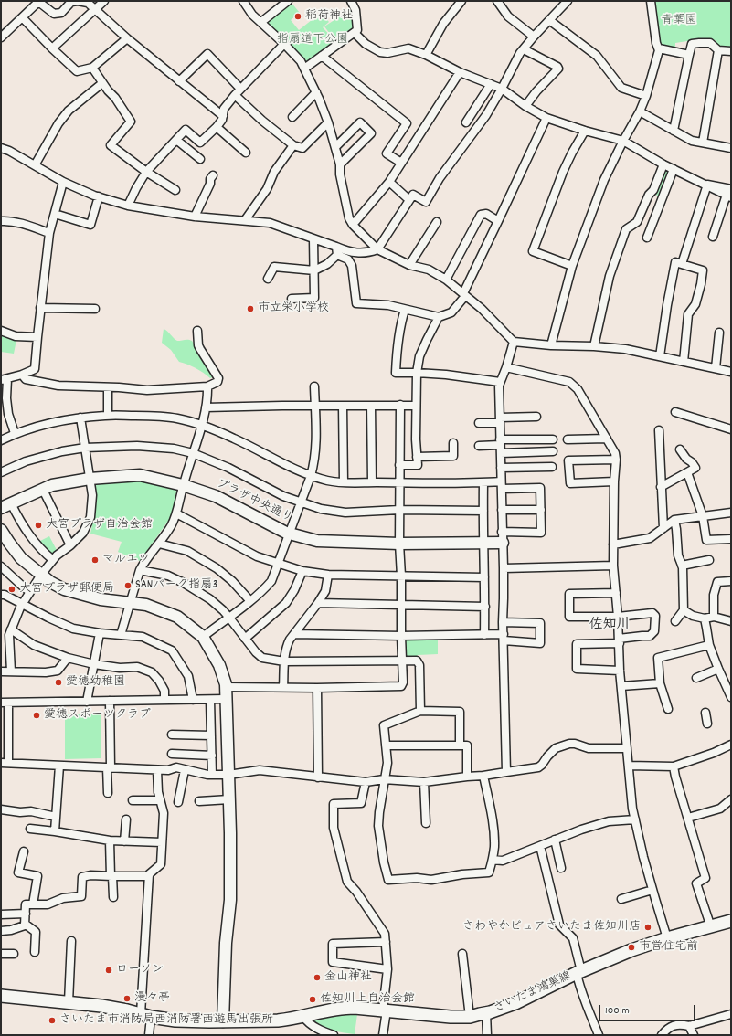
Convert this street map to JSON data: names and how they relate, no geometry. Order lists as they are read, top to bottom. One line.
{"streets":{"main road":["さいたま鴻巣線"],"street":["プラザ中央通り"]},"districts":["佐知川"],"parks":["青葉園","指扇道下公園"],"places":["稲荷神社","市立栄小学校","大宮プラザ自治会館","マルエツ","SANパーク指扇3","大宮プラザ郵便局","愛徳幼稚園","愛徳スポーツクラブ","さわやかピュアさいたま佐知川店","市営住宅前","ローソン","金山神社","漫々亭","佐知川上自治会館","さいたま市消防局西消防署西遊馬出張所"],"scale_bar":"100 m"}
